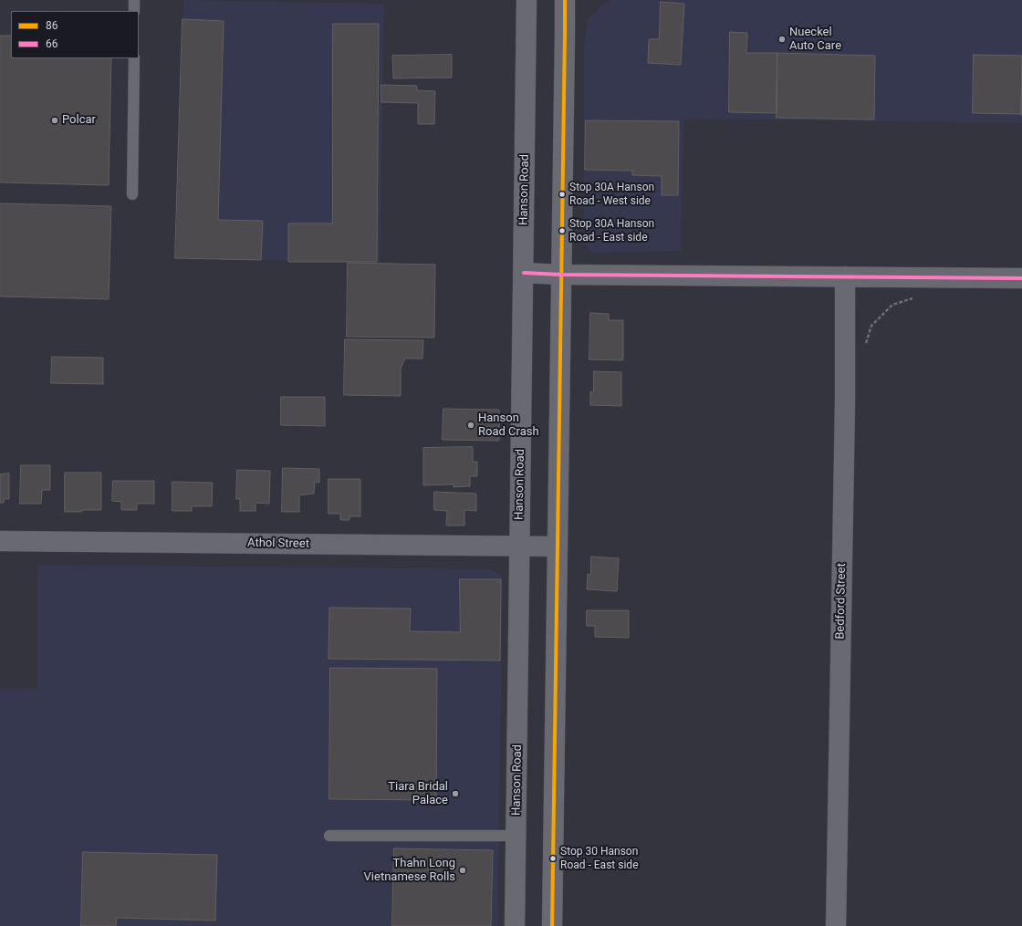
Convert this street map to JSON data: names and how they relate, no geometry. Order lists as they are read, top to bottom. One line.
{"streets":{"main road":["Hanson Road","Athol Street","Bedford Street"]},"crossings":[["Hanson Road","Athol Street"]],"places":["Nueckel Auto Care","Polcar","Stop 30A Hanson Road - West side","Stop 30A Hanson Road - East side","Hanson Road Crash","Tiara Bridal Palace","Stop 30 Hanson Road - East side","Thahn Long Vietnamese Rolls"],"lines":["transit line 86","transit line 66"],"legend":["86","66"]}
